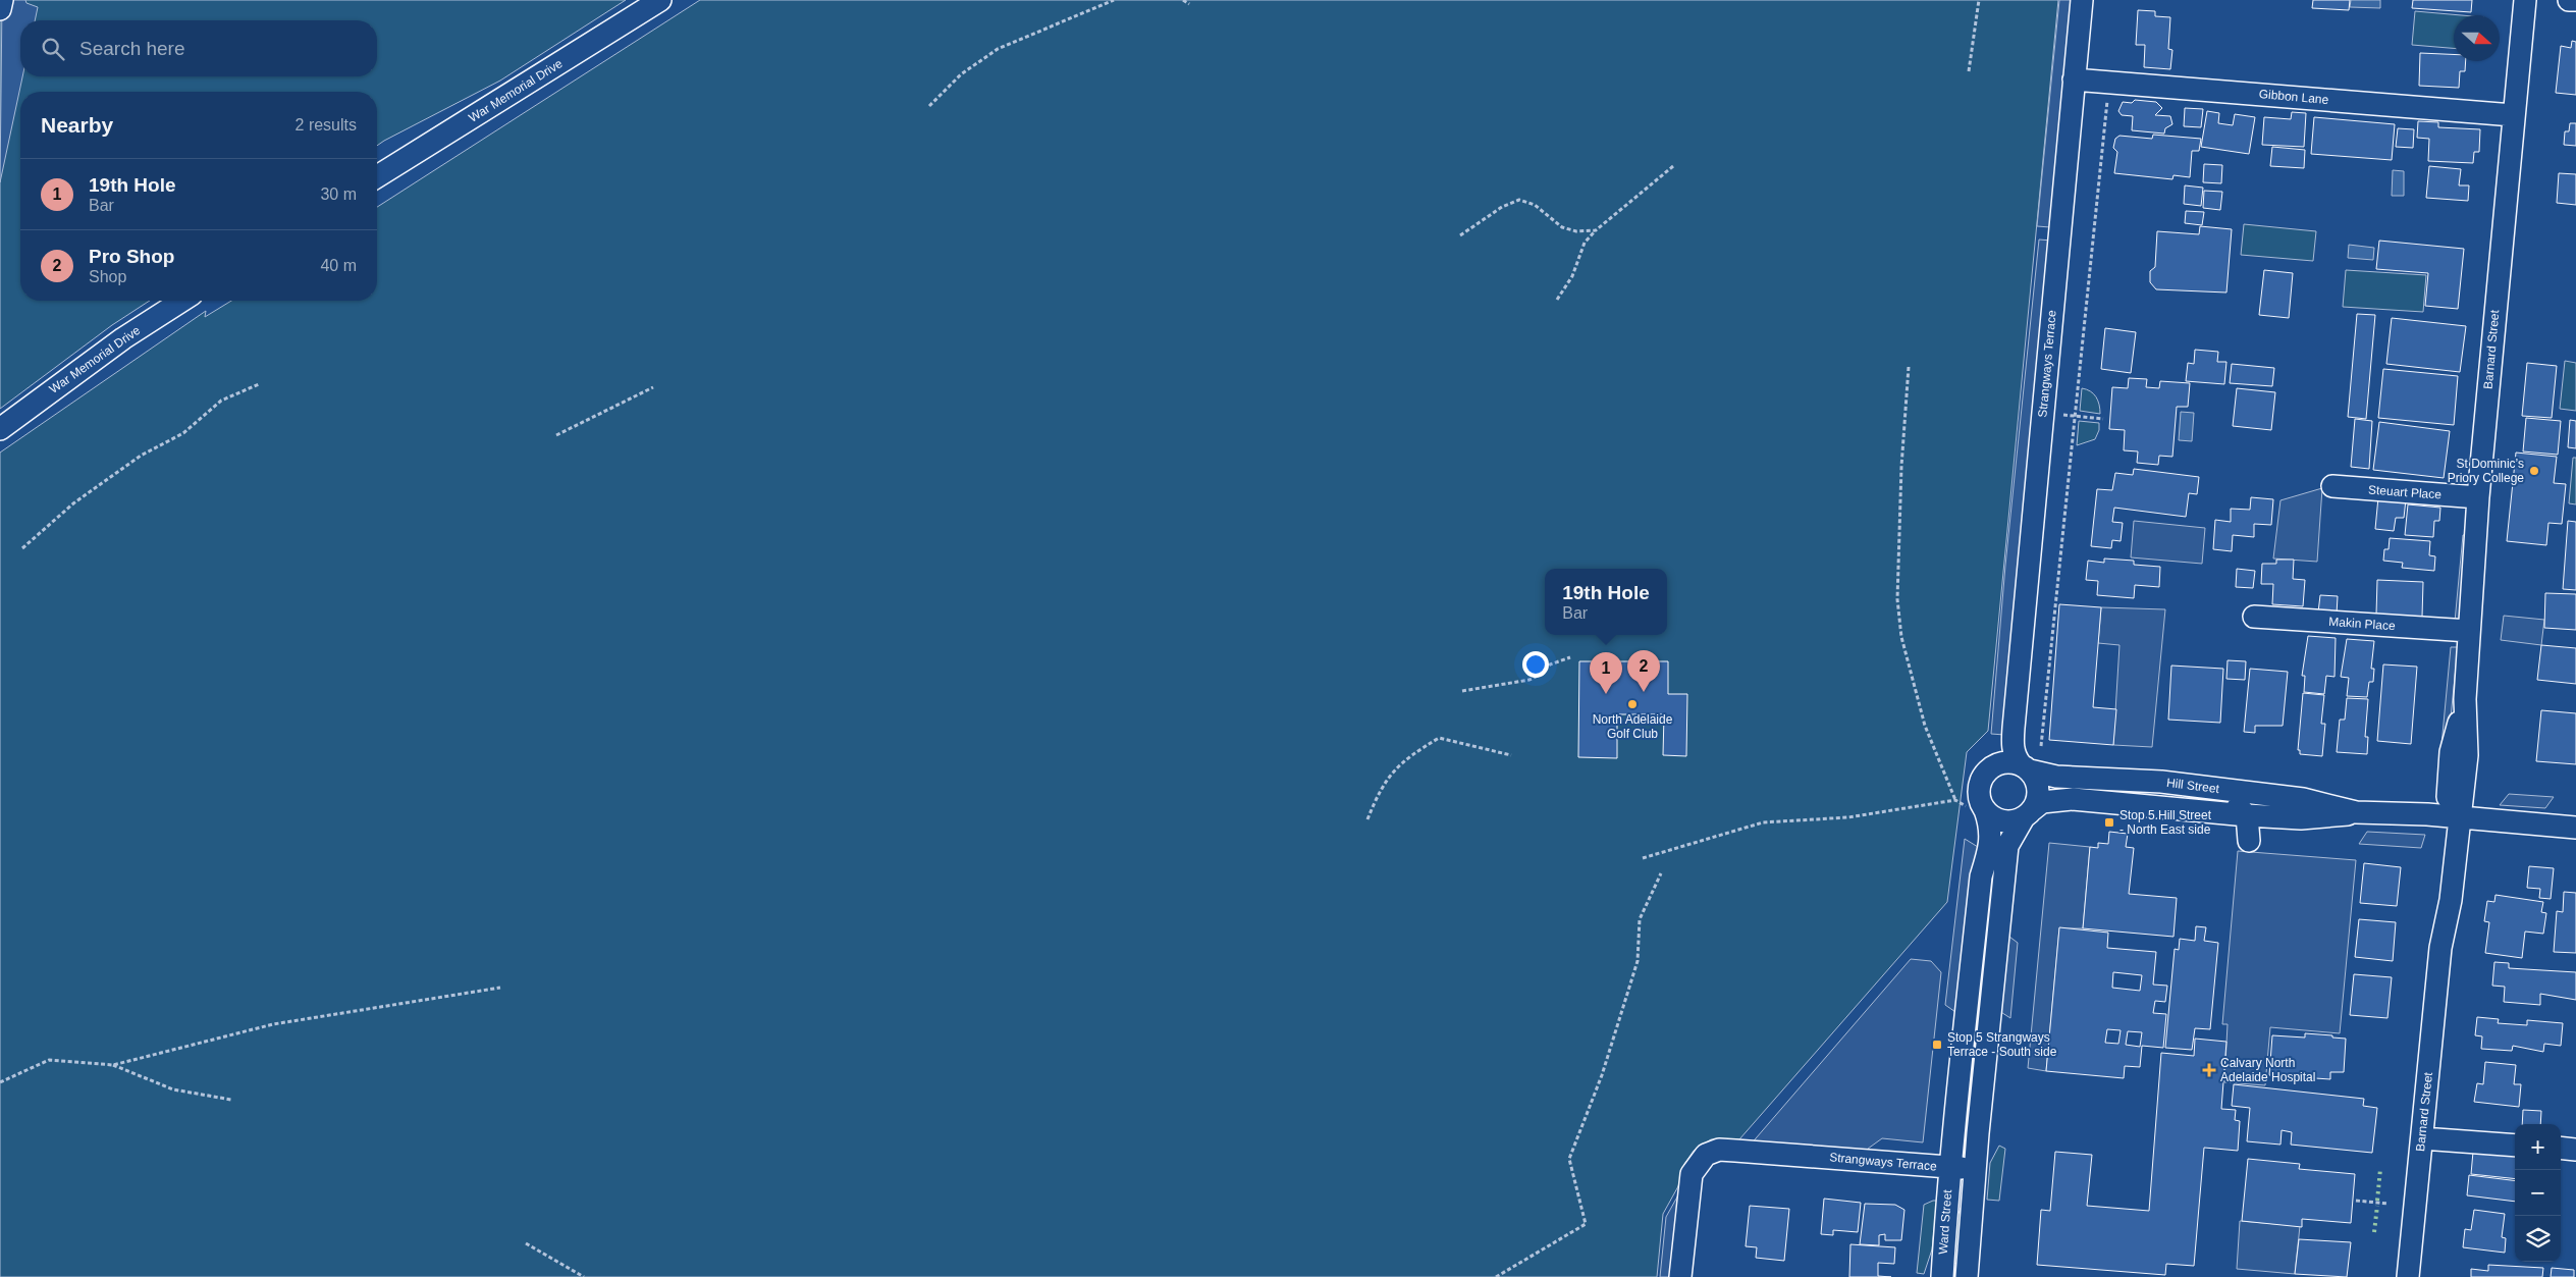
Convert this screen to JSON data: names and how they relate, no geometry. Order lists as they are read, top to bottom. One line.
{"streets":{"street":["War Memorial Drive","Gibbon Lane","Barnard Street","Strangways Terrace","Steuart Place","Makin Place","Hill Street","Ward Street"]},"crossings":[["Gibbon Lane","Barnard Street"],["Gibbon Lane","Strangways Terrace"],["Barnard Street","Steuart Place"],["Barnard Street","Makin Place"],["Barnard Street","Hill Street"],["Strangways Terrace","Hill Street"],["Strangways Terrace","Ward Street"]],"places":{"other":["St Dominic’s Priory College","North Adelaide Golf Club"],"transit":["Stop 5 Hill Street - North East side","Stop 5 Strangways Terrace - South side"],"health":["Calvary North Adelaide Hospital"]},"north":"right","page":{"search":"Search here","heading":["Nearby","2 results"],"list":[{"mark":"1","name":"19th Hole","note":"Bar","value":"30 m"},{"mark":"2","name":"Pro Shop","note":"Shop","value":"40 m"}],"popup":["19th Hole","Bar"],"pins":["2","1"],"map_buttons":["+","−"]}}
